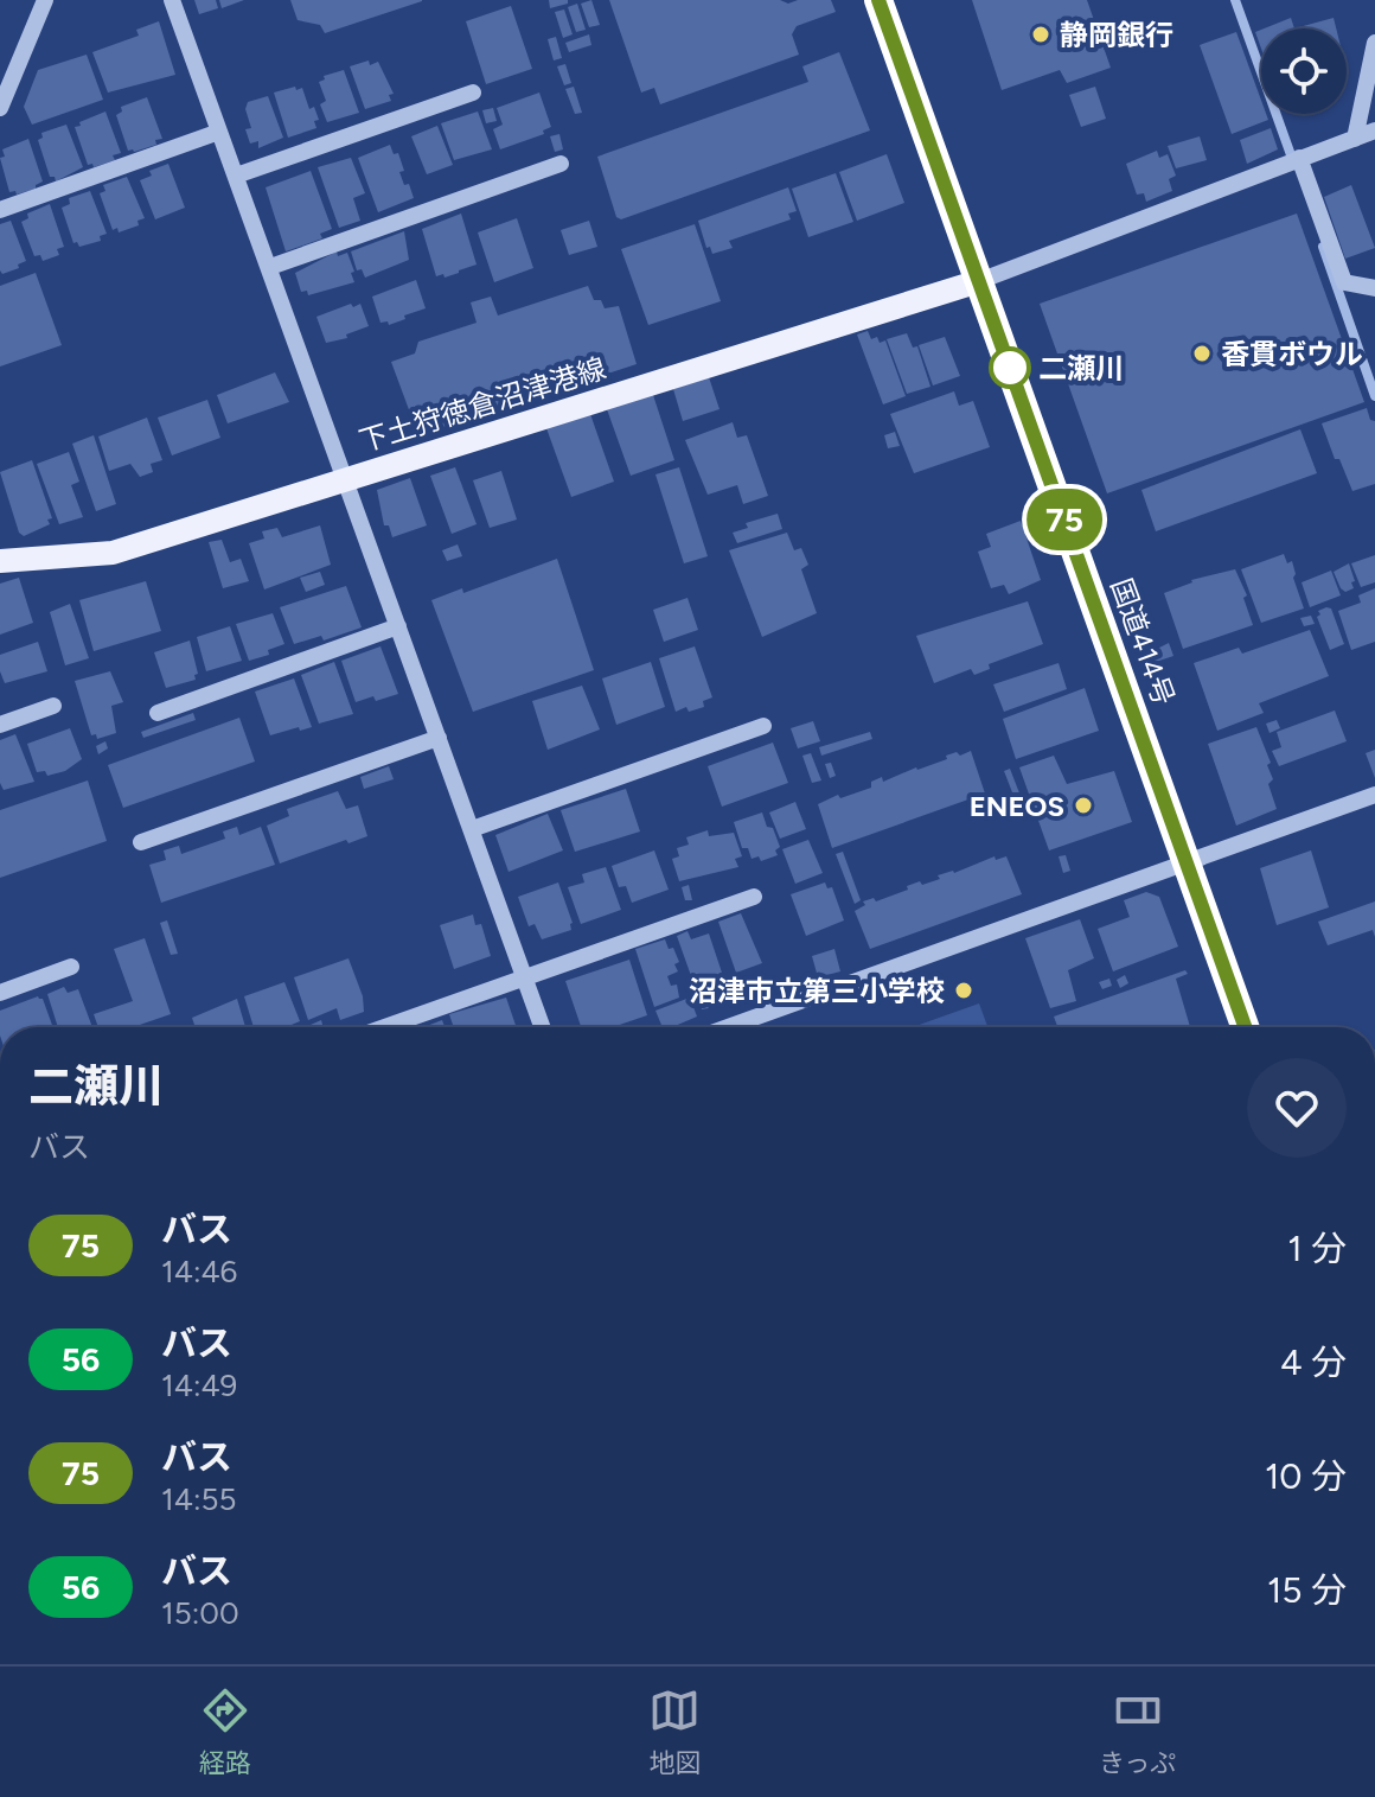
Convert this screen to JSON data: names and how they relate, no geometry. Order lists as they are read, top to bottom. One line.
{"streets":{"highway":["国道414号"],"main road":["下土狩徳倉沼津港線"]},"crossings":[["下土狩徳倉沼津港線","国道414号"]],"places":["静岡銀行","香貫ボウル","二瀬川","ENEOS","沼津市立第三小学校"],"lines":["bus line 75"],"page":{"on_map":"75","heading":["二瀬川","バス"],"list":[{"mark":"75","name":"バス","note":"14:46","value":"1 分"},{"mark":"56","name":"バス","note":"14:49","value":"4 分"},{"mark":"75","name":"バス","note":"14:55","value":"10 分"},{"mark":"56","name":"バス","note":"15:00","value":"15 分"}],"tabs":["経路","地図","きっぷ"]}}
